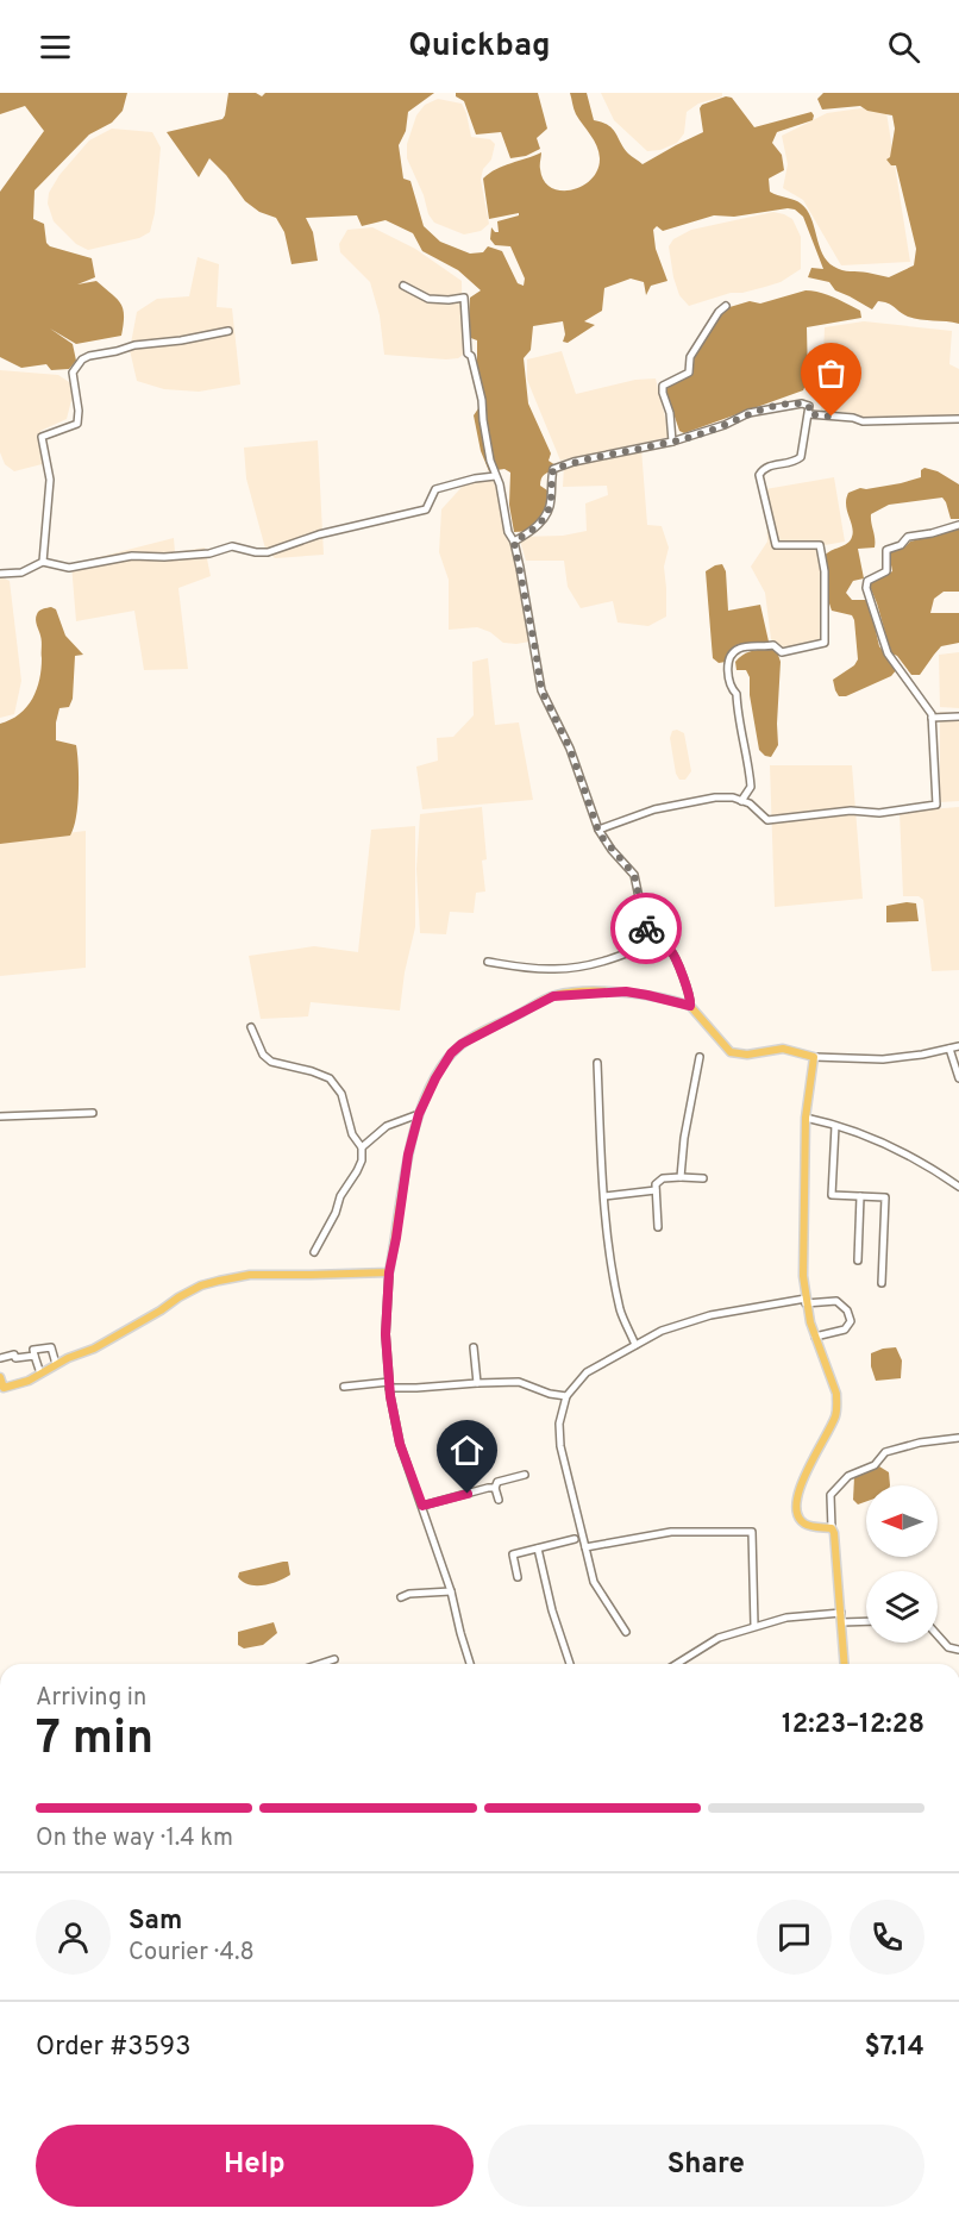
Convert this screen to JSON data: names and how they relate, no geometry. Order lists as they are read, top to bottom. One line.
{"north":"left","page":{"header":"Quickbag","heading":["7 min","Arriving in","12:23–12:28"],"panel":["Sam","Courier · 4.8","Order #3593","$7.14"],"bar":"On the way · 1.4 km","buttons":["Help","Share"]}}
